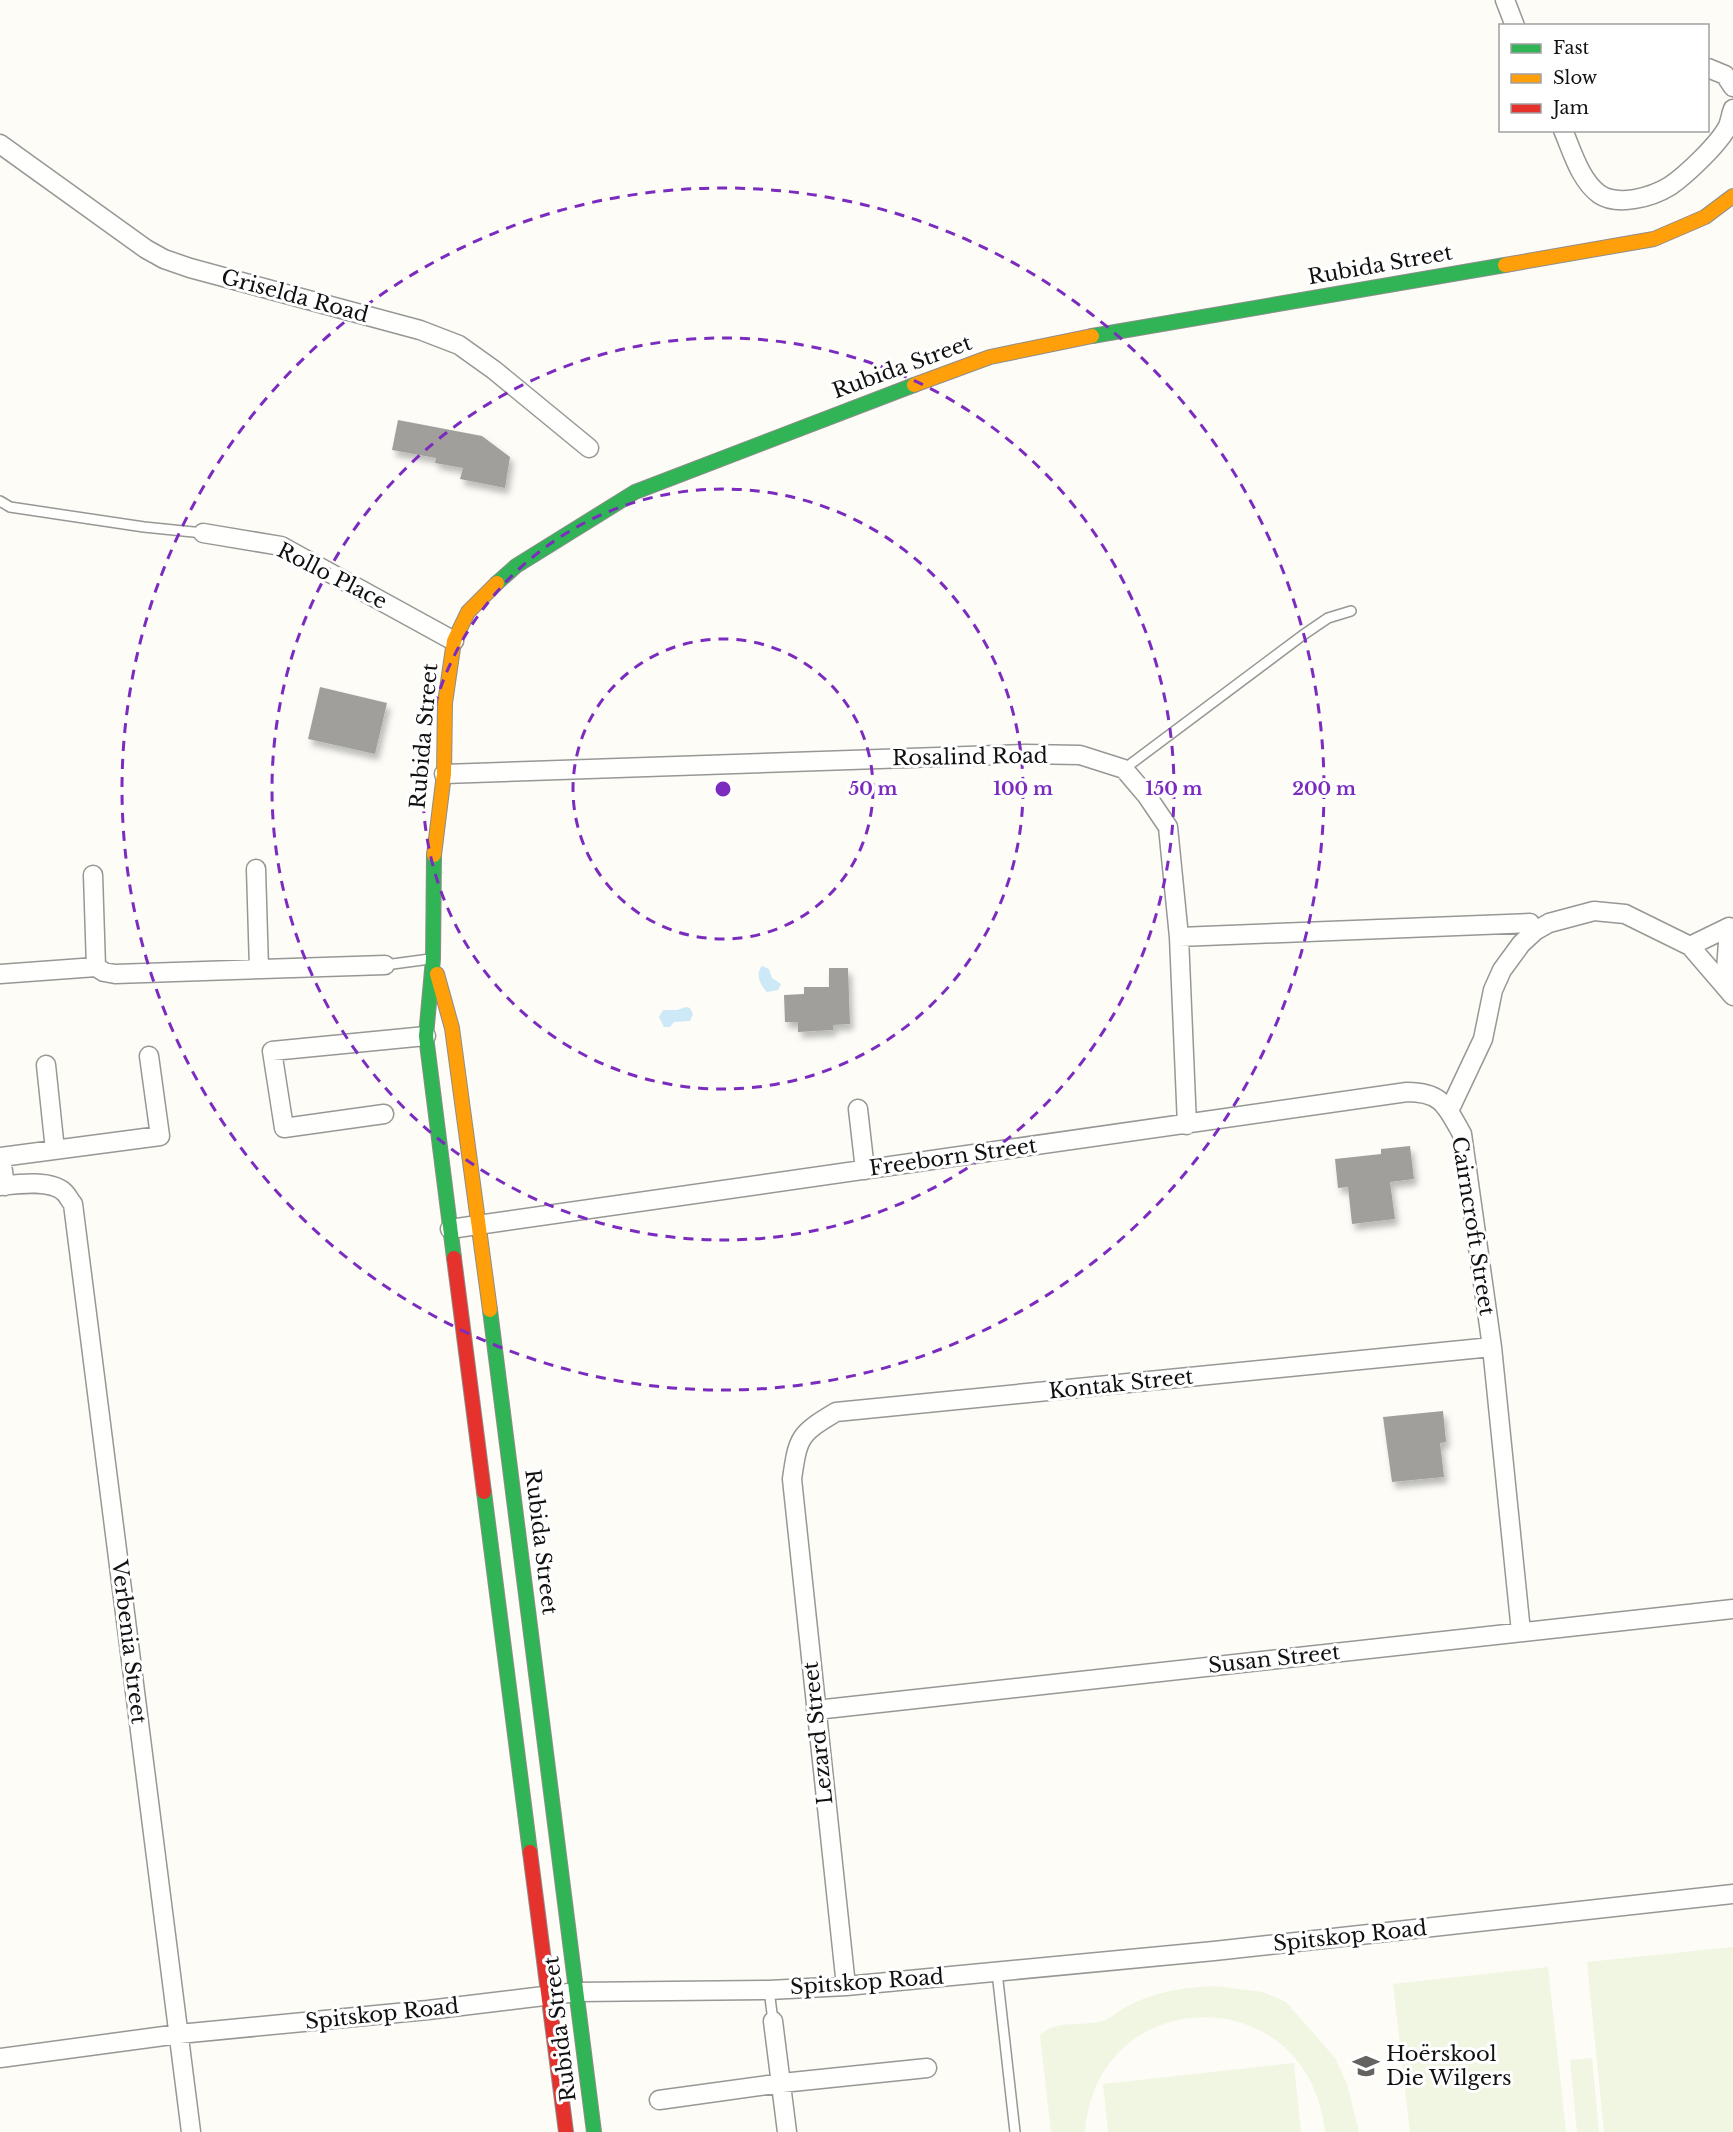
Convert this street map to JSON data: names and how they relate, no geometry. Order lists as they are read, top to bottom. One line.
{"streets":{"street":["Rubida Street","Griselda Road","Rollo Place","Rosalind Road","Freeborn Street","Cairncroft Street","Kontak Street","Verbenia Street","Susan Street","Lezard Street","Spitskop Road"]},"crossings":[["Rubida Street","Rollo Place"],["Rubida Street","Rosalind Road"],["Rubida Street","Freeborn Street"],["Rubida Street","Spitskop Road"],["Rosalind Road","Freeborn Street"],["Freeborn Street","Cairncroft Street"],["Cairncroft Street","Kontak Street"],["Cairncroft Street","Susan Street"],["Kontak Street","Lezard Street"],["Verbenia Street","Spitskop Road"],["Susan Street","Lezard Street"],["Lezard Street","Spitskop Road"]],"places":{"school or university":["Hoërskool Die Wilgers"]},"legend":["Fast","Slow","Jam"],"rings":["50 m","100 m","150 m","200 m"]}
